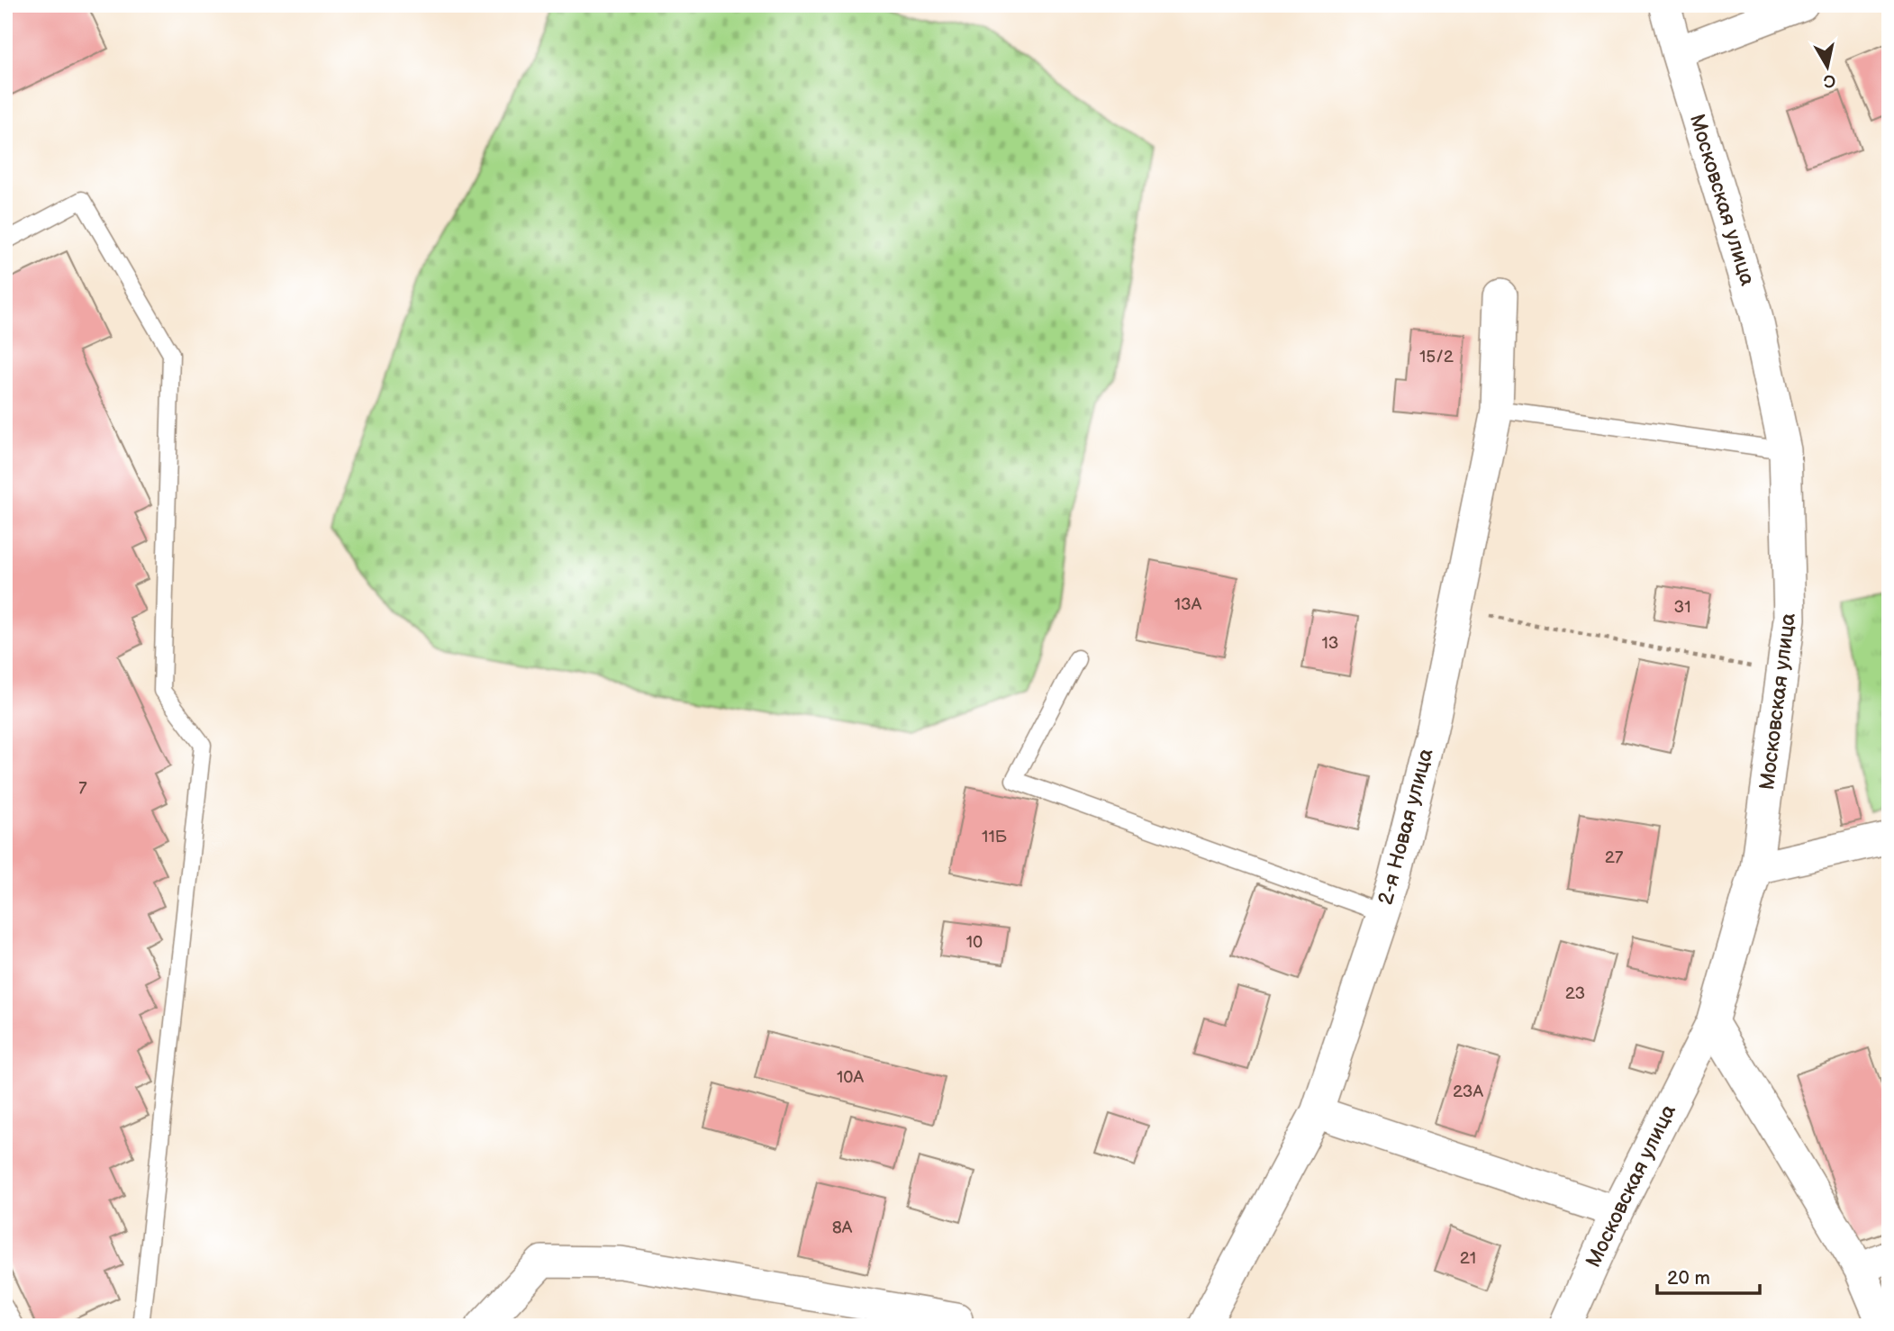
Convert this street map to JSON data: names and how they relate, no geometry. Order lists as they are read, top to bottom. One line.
{"streets":{"street":["Московская улица","2-я Новая улица"]},"house_numbers":["15/2","13А","31","13","7","11Б","27","10","23","10А","23А","8А","21"],"scale_bar":"20 m","north":"bottom"}
